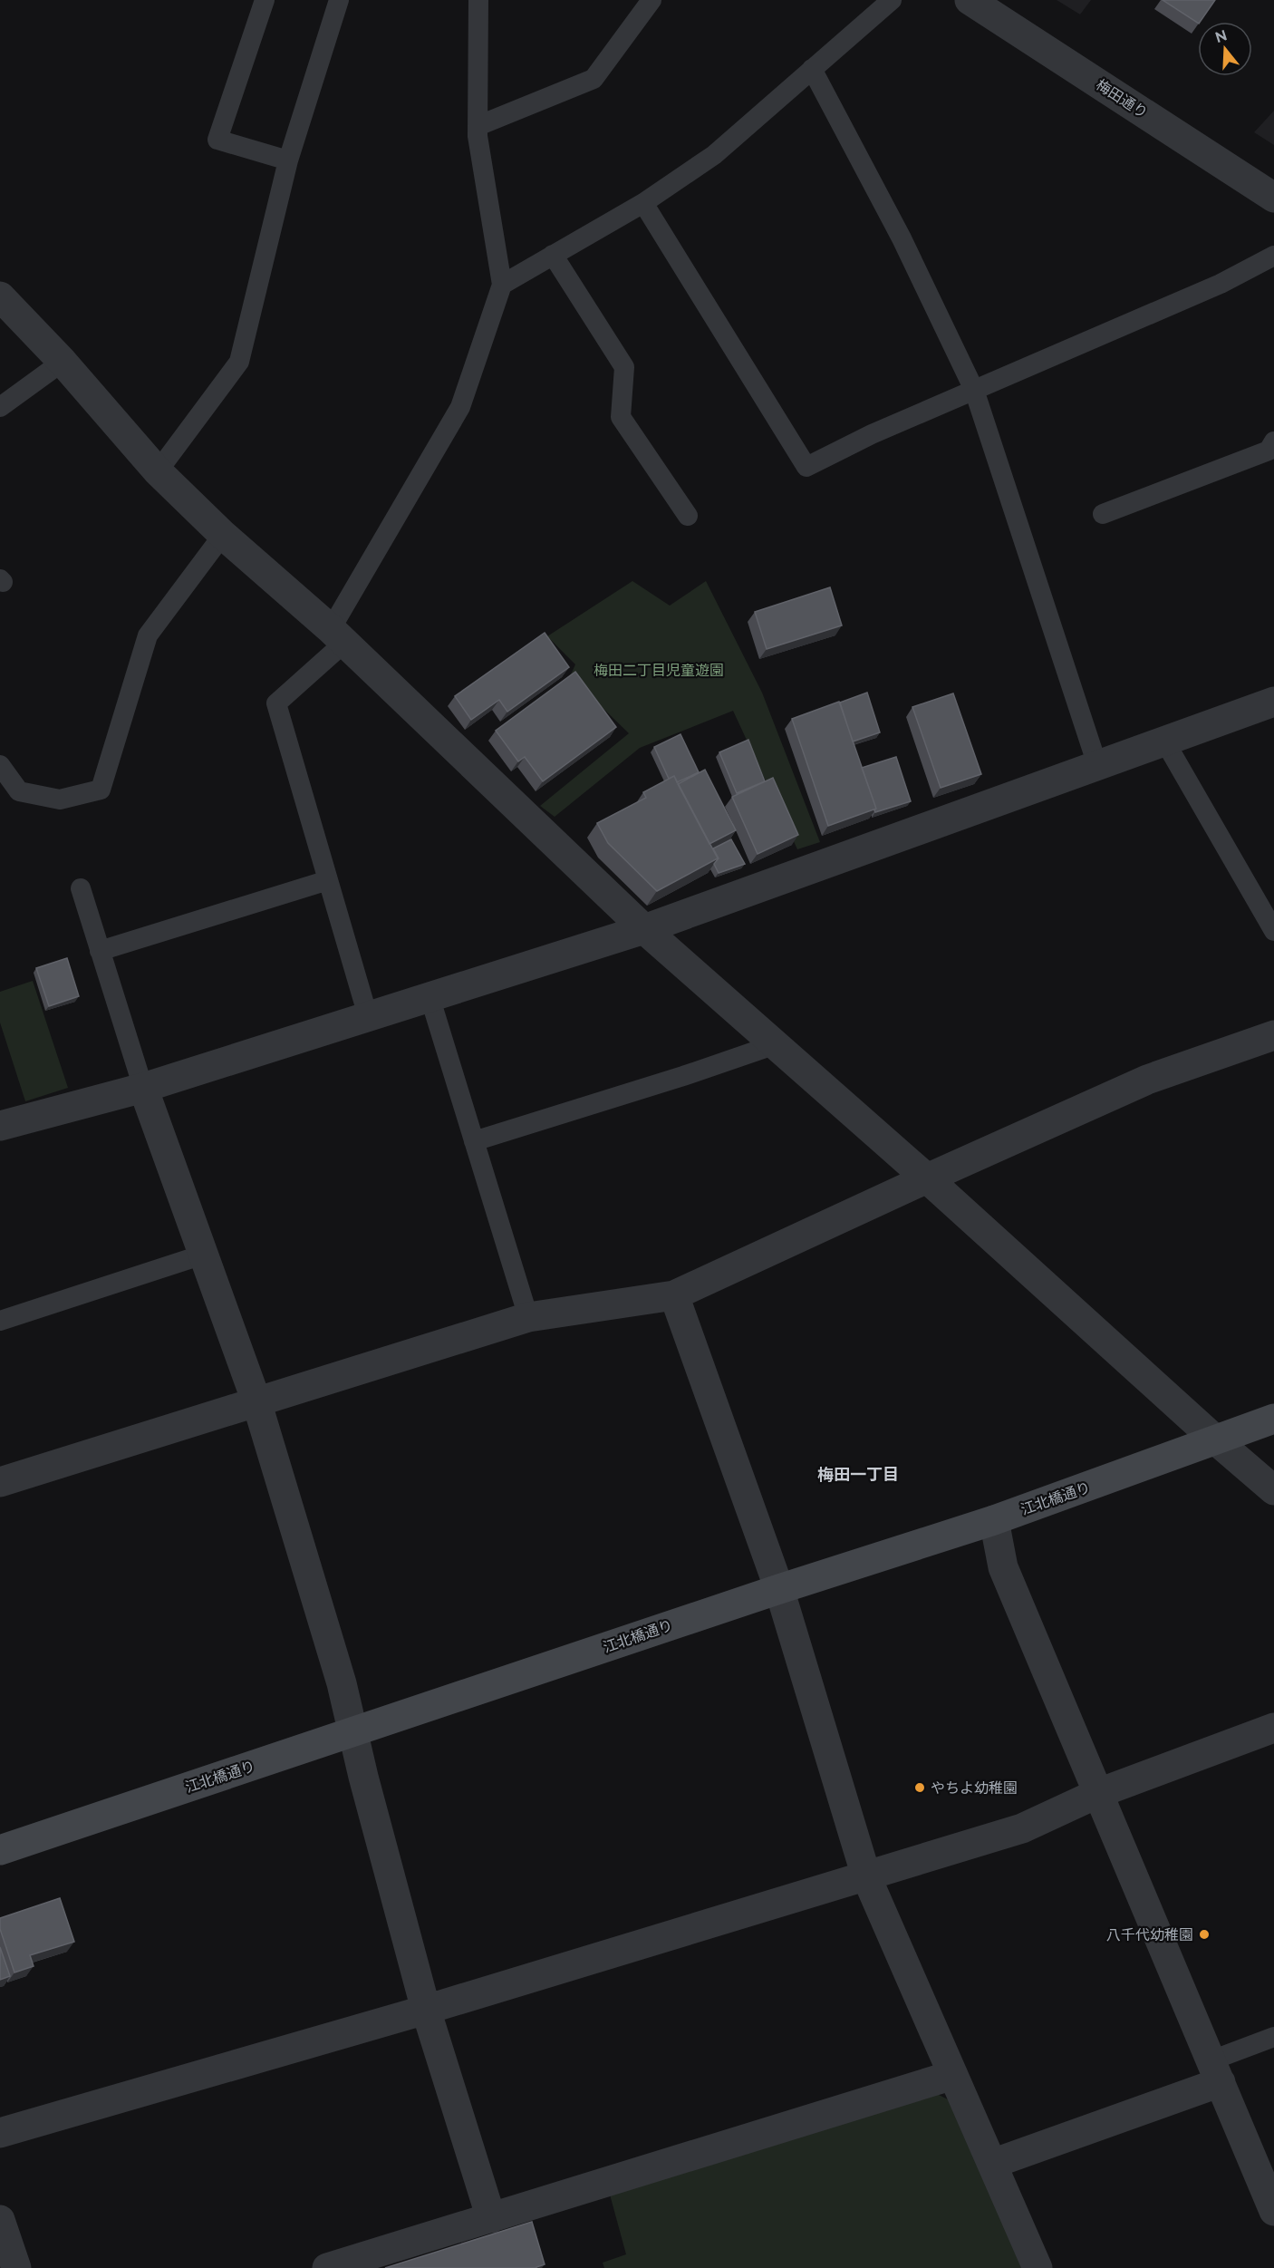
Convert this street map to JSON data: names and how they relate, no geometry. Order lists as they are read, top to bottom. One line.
{"streets":{"main road":["江北橋通り"],"street":["梅田通り"]},"districts":["梅田一丁目"],"parks":["梅田二丁目児童遊園"],"places":["やちよ幼稚園","八千代幼稚園"],"north":"top"}
